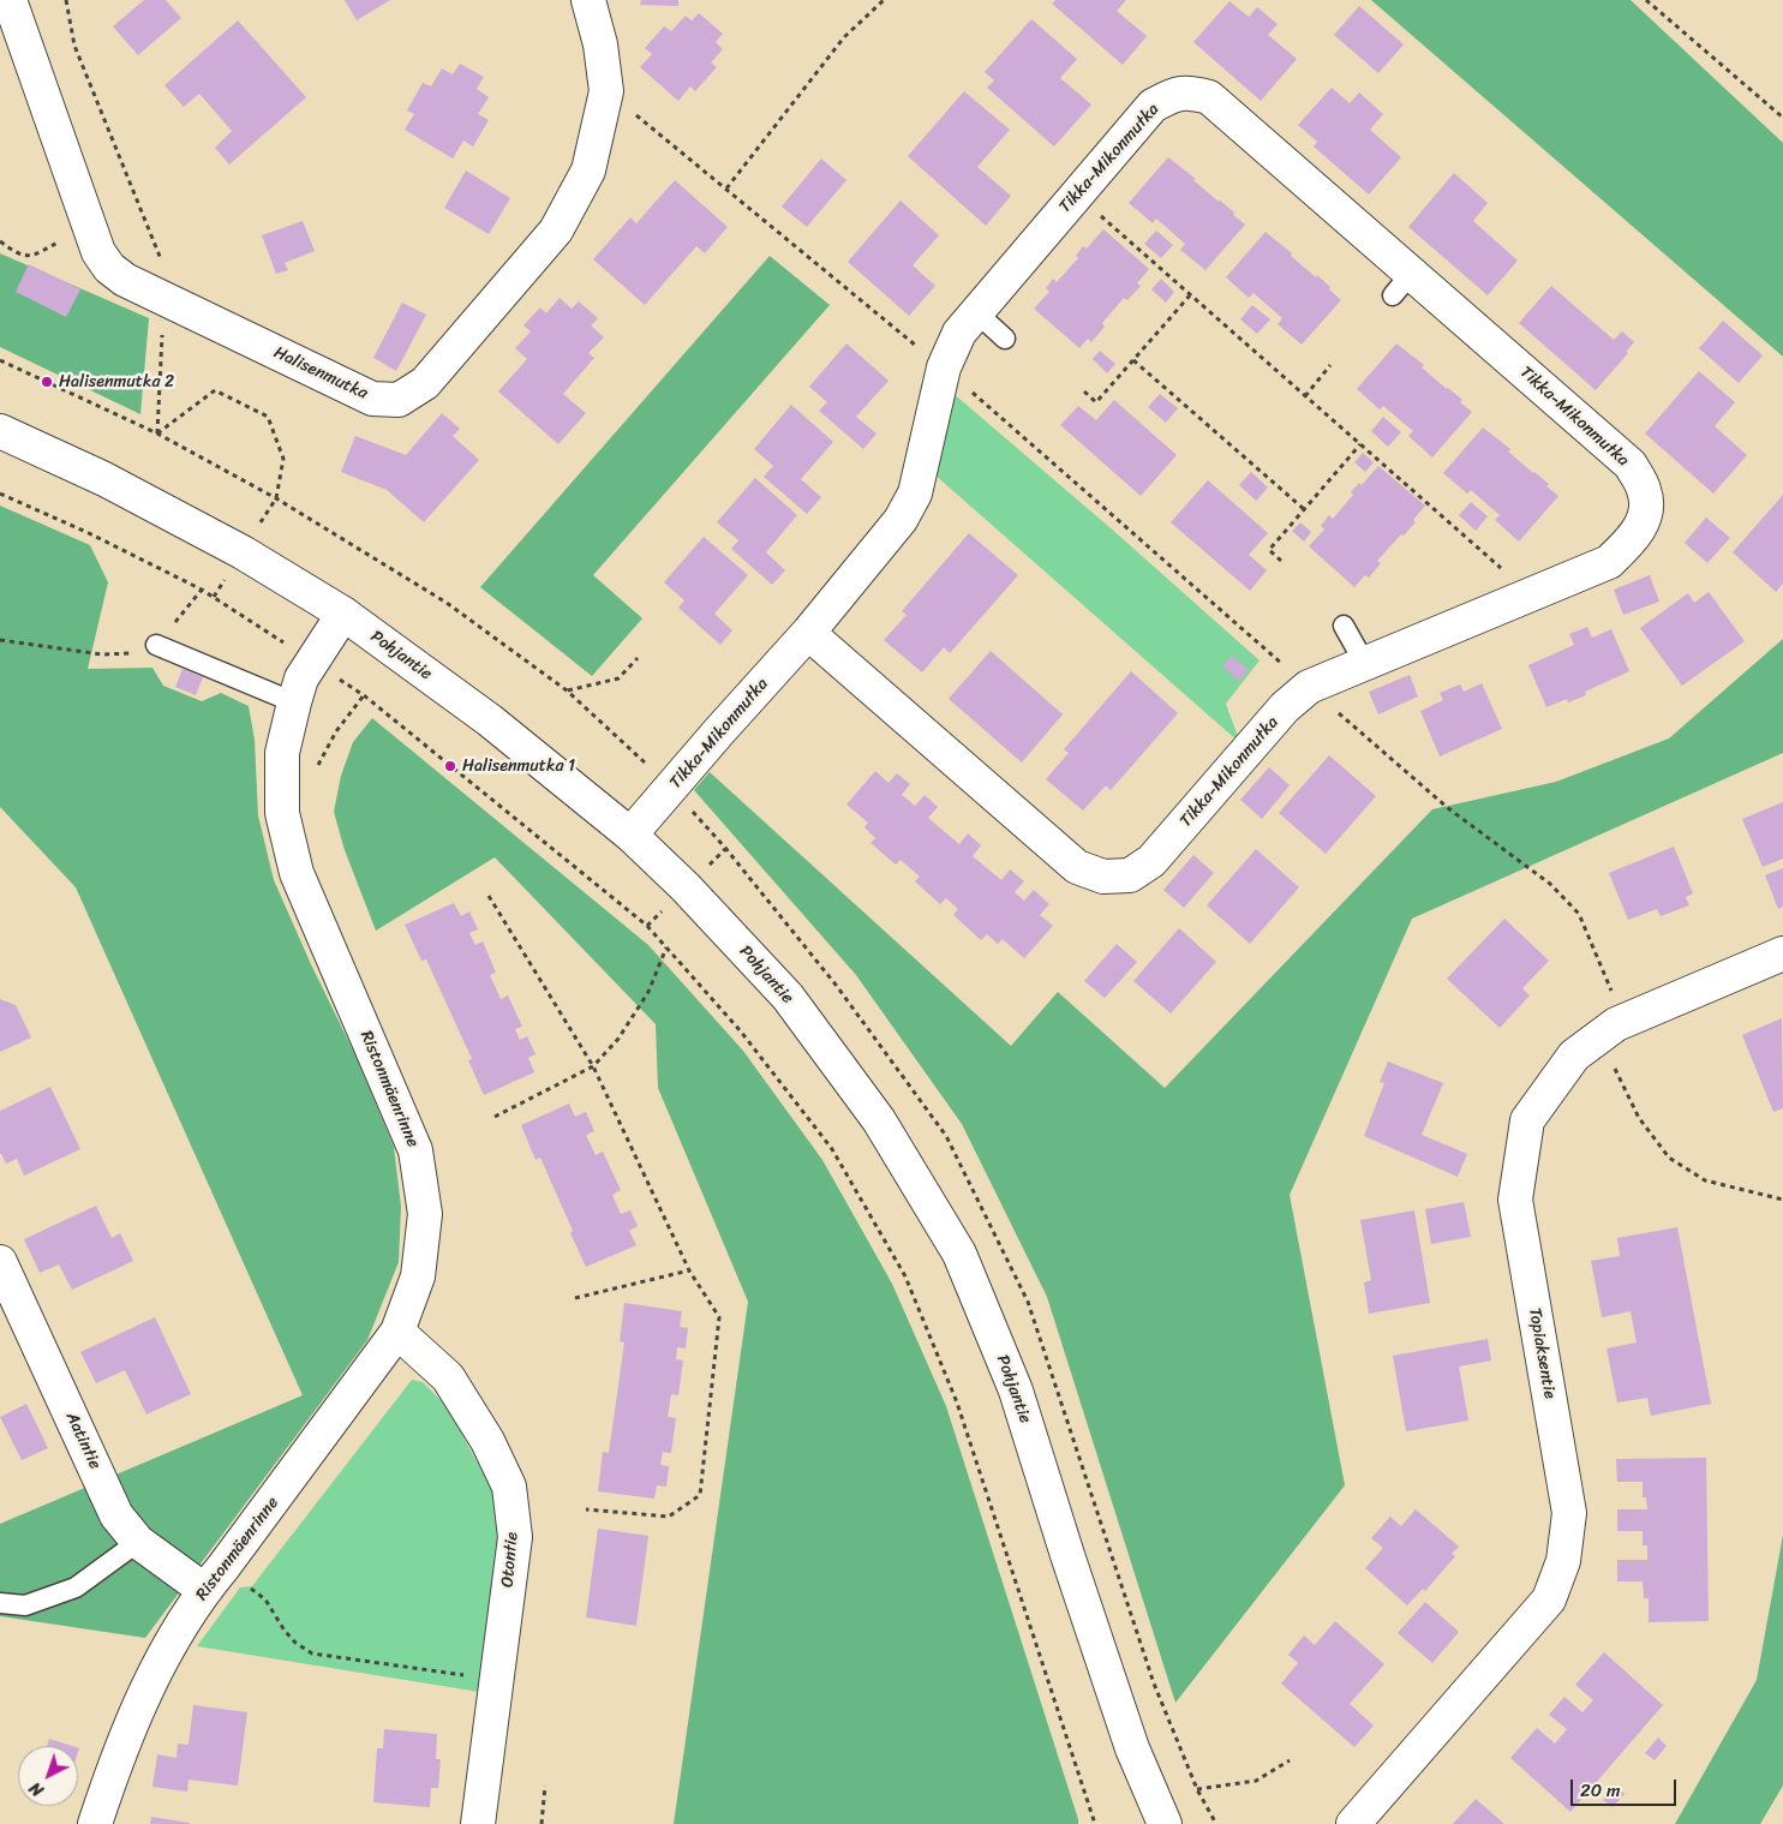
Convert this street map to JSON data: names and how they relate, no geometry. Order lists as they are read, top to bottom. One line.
{"streets":{"street":["Tikka-Mikonmutka","Halisenmutka","Pohjantie","Ristonmäenrinne","Topiaksentie","Aatintie","Otontie"]},"crossings":[["Tikka-Mikonmutka","Pohjantie"],["Pohjantie","Ristonmäenrinne"],["Ristonmäenrinne","Aatintie"],["Ristonmäenrinne","Otontie"]],"places":["Halisenmutka 2","Halisenmutka 1"],"scale_bar":"20 m","north":"bottom left"}
